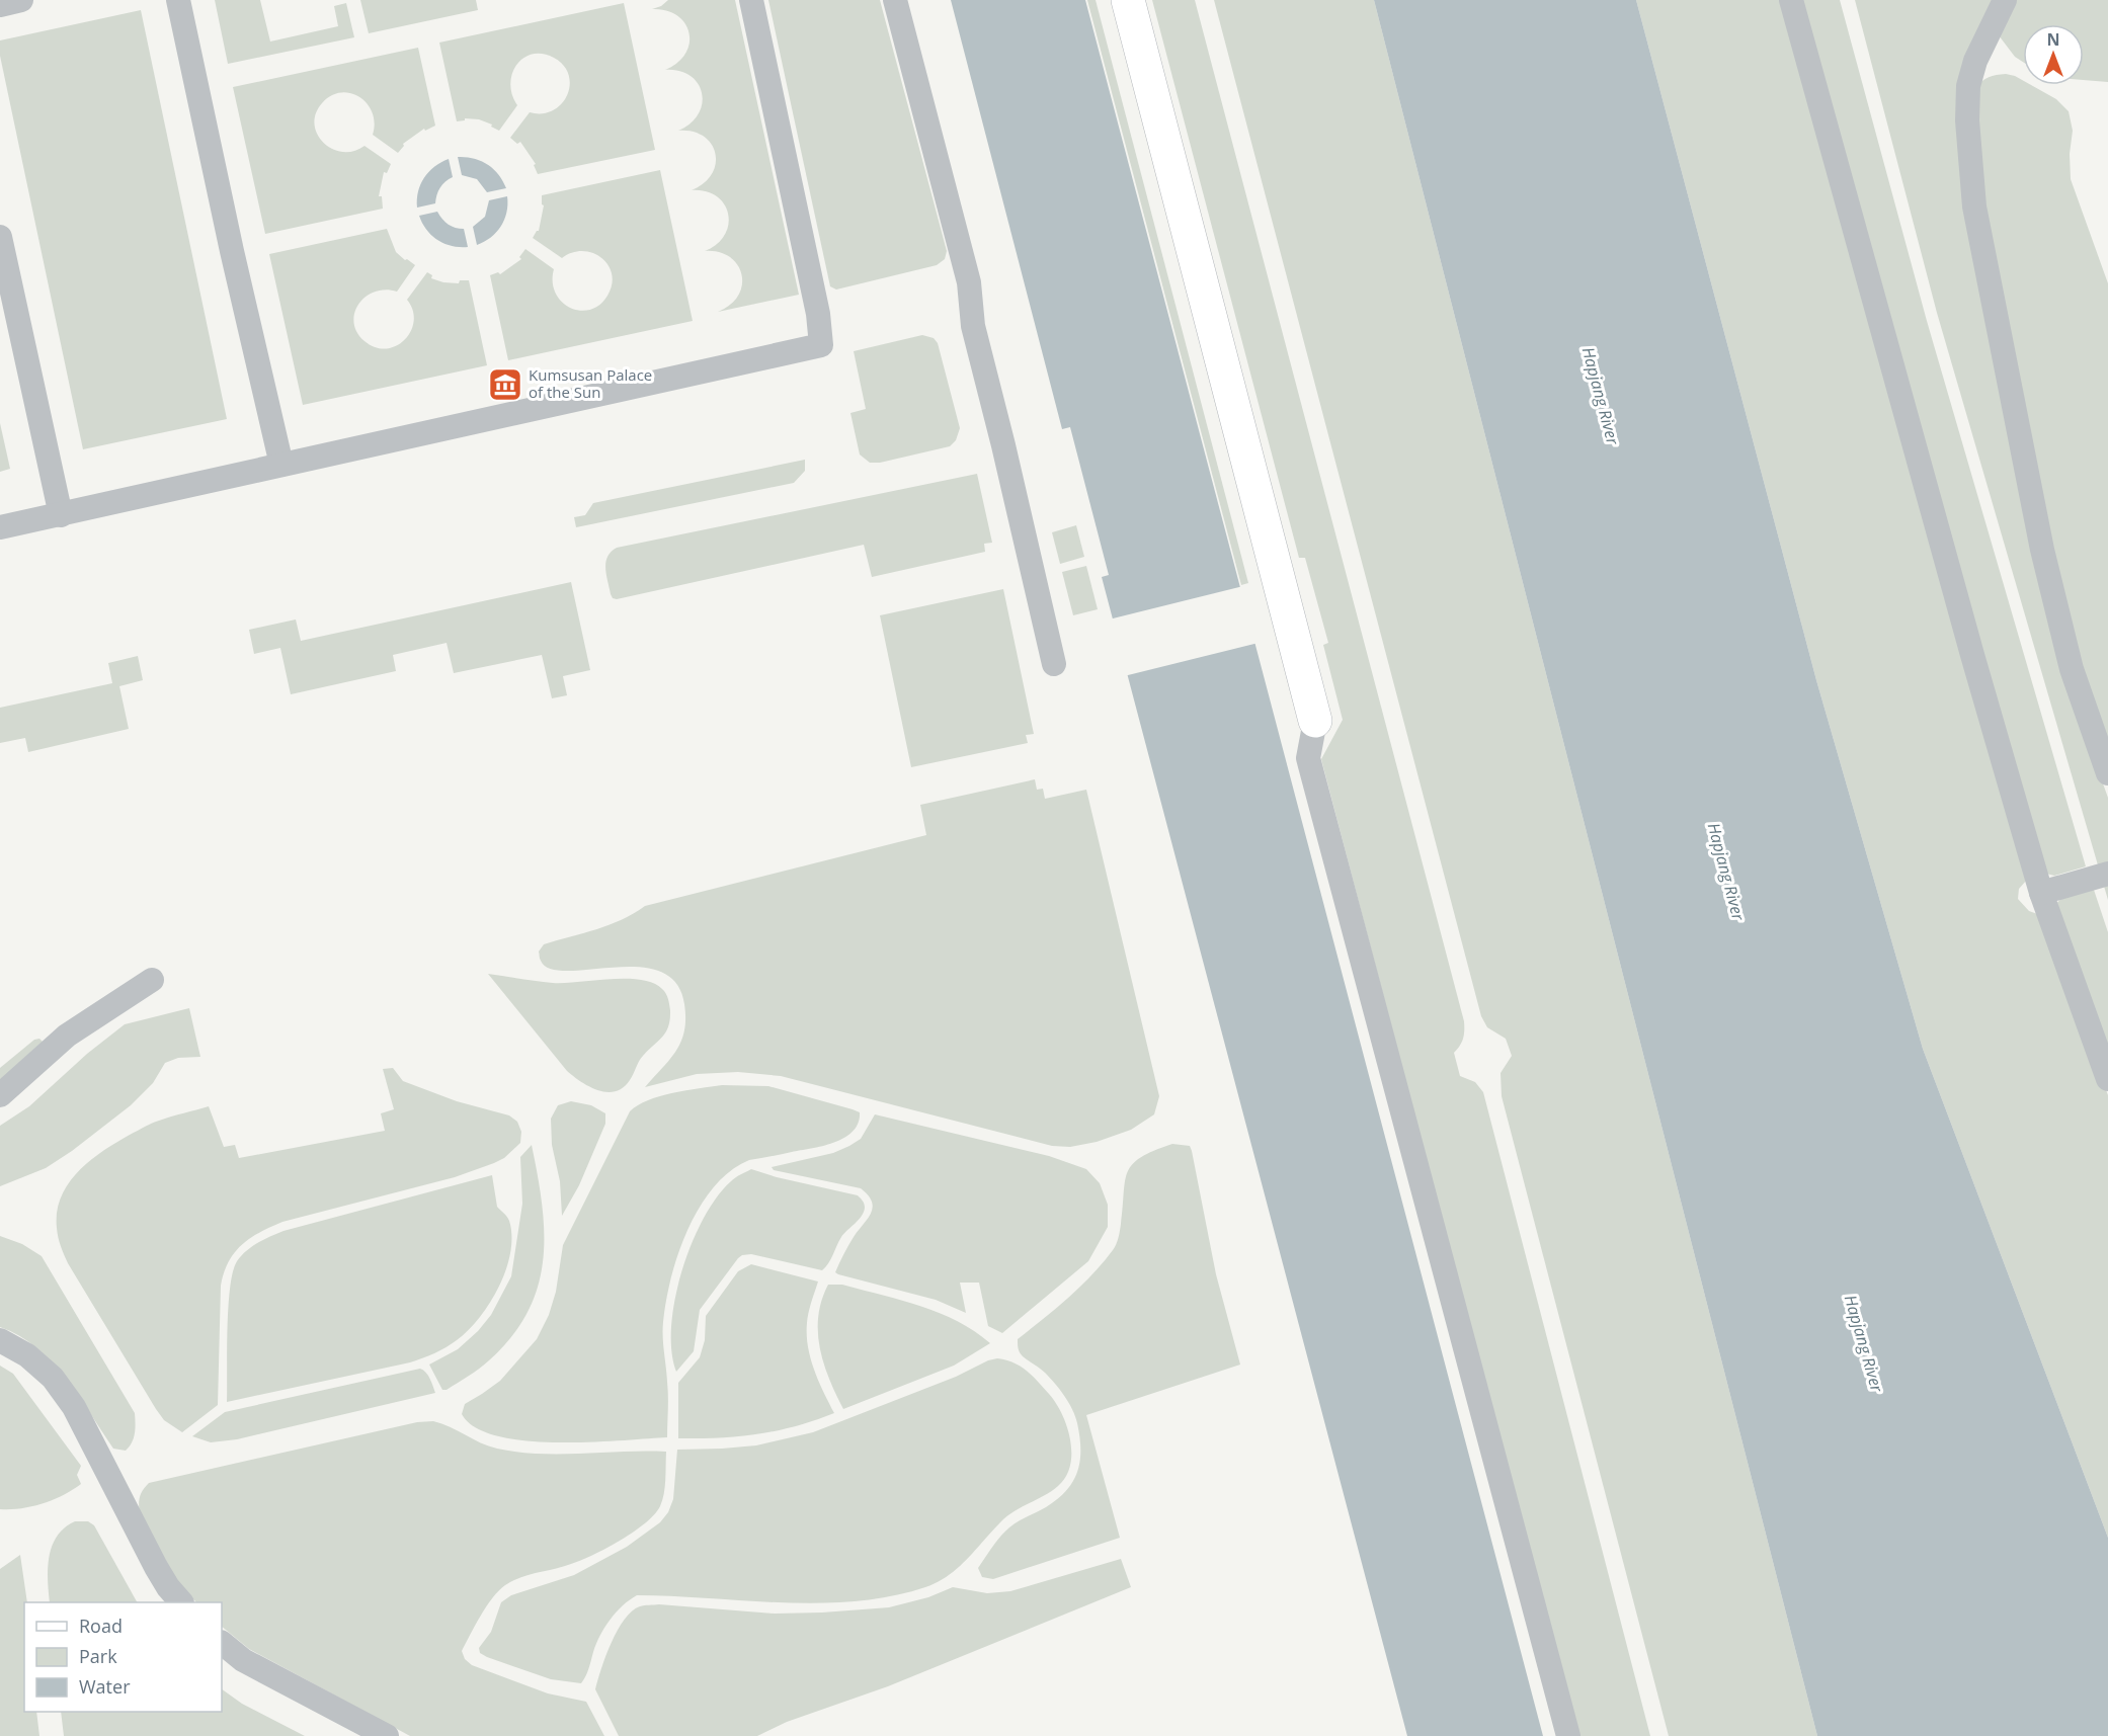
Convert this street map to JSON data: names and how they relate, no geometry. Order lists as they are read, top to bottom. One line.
{"water":["Hapjang River"],"places":{"museum":["Kumsusan Palace of the Sun"]},"legend":["Road","Park","Water"],"north":"top"}
